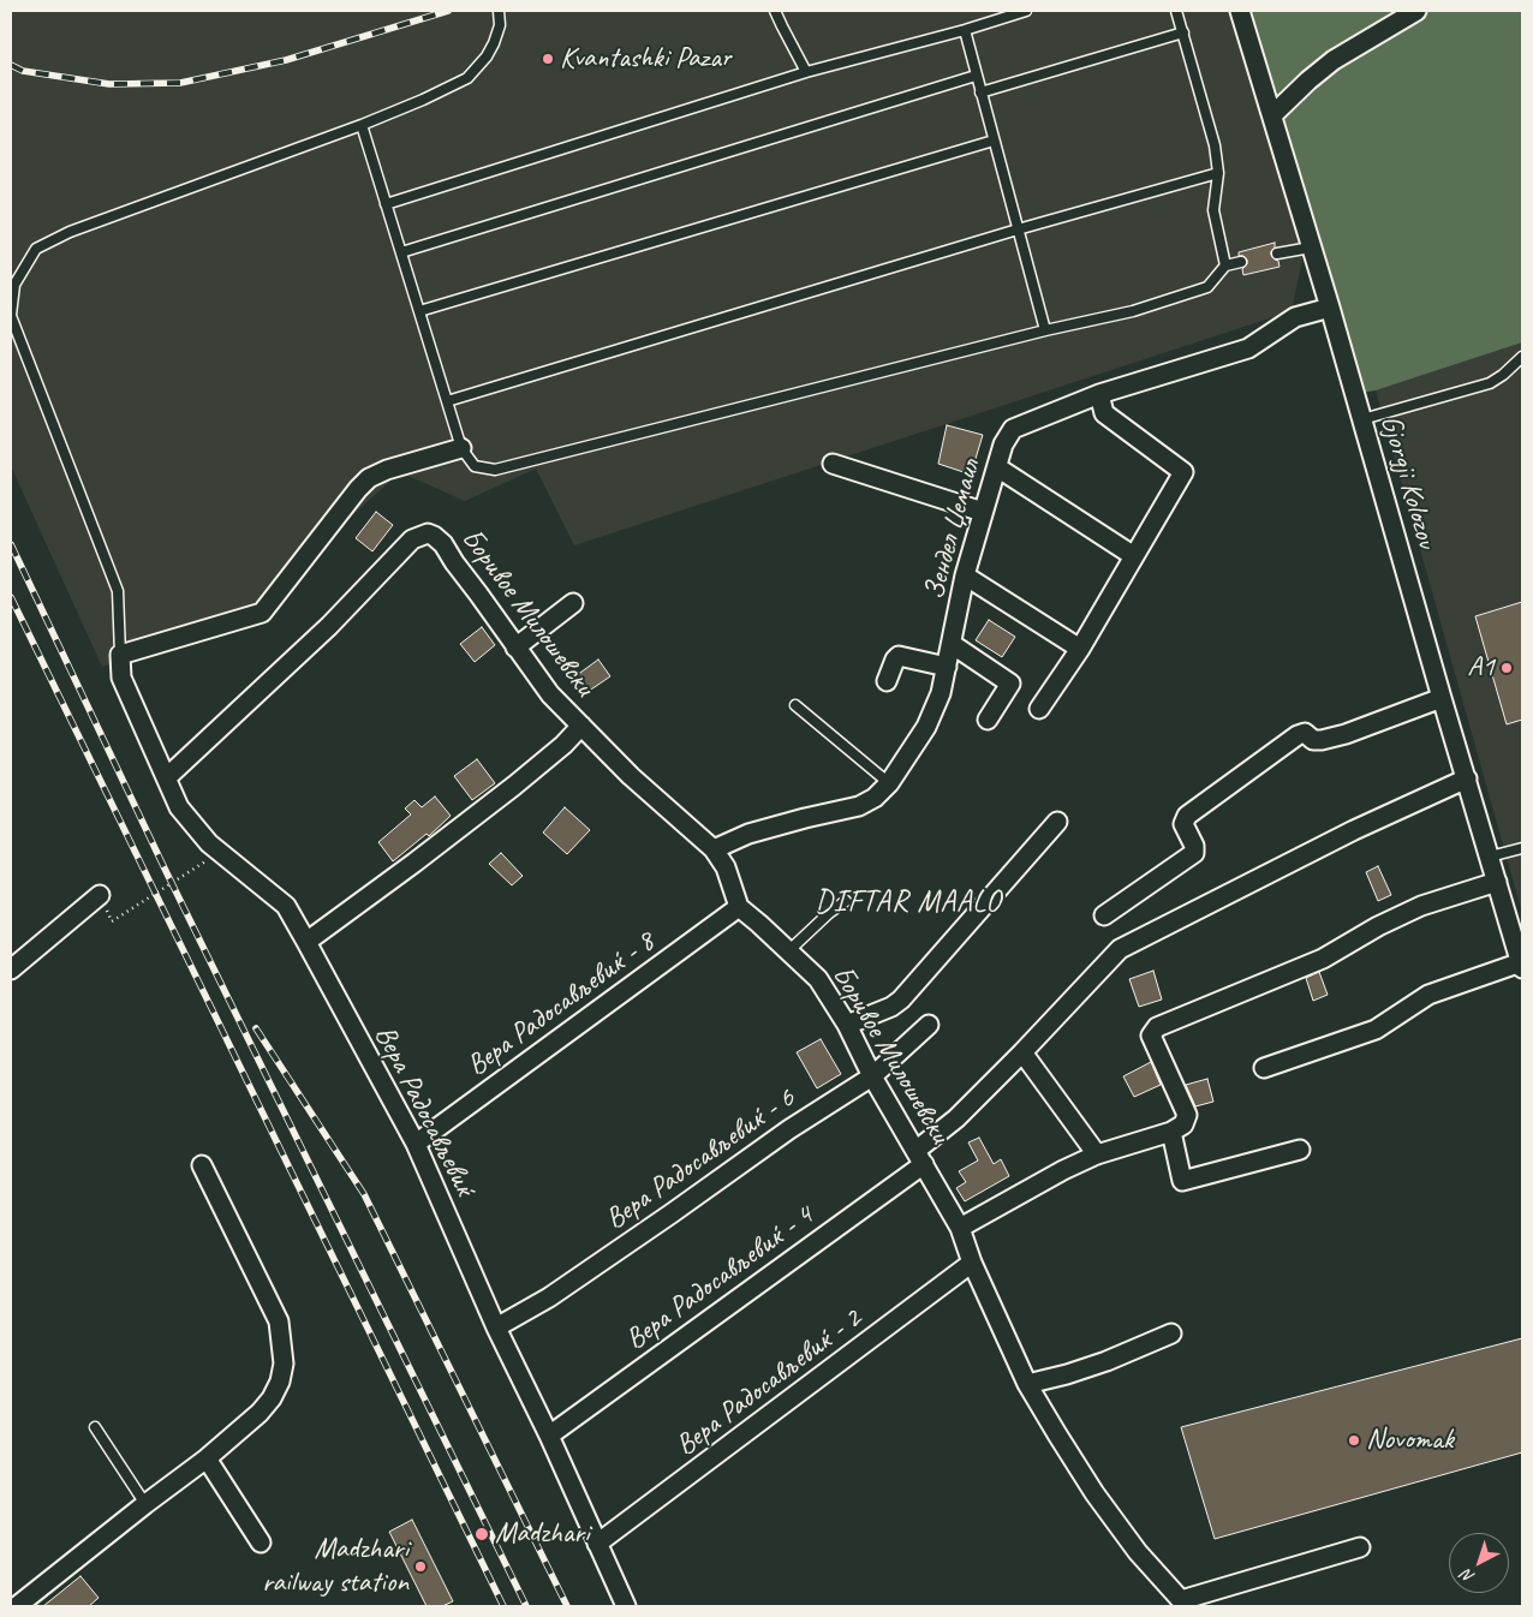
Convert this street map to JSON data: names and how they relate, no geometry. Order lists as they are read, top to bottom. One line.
{"streets":{"street":["Gjorgji Kolozov","Зендел Џемаил","Боривое Милошевски","Вера Радосављевиќ - 8","Вера Радосављевиќ","Вера Радосављевиќ - 6","Вера Радосављевиќ - 4","Вера Радосављевиќ - 2"]},"crossings":[["Gjorgji Kolozov","Зендел Џемаил"],["Gjorgji Kolozov","Вера Радосављевиќ - 4"],["Зендел Џемаил","Боривое Милошевски"],["Боривое Милошевски","Вера Радосављевиќ - 8"],["Боривое Милошевски","Вера Радосављевиќ"],["Боривое Милошевски","Вера Радосављевиќ - 6"],["Боривое Милошевски","Вера Радосављевиќ - 4"],["Боривое Милошевски","Вера Радосављевиќ - 2"],["Вера Радосављевиќ - 8","Вера Радосављевиќ"],["Вера Радосављевиќ","Вера Радосављевиќ - 6"],["Вера Радосављевиќ","Вера Радосављевиќ - 4"],["Вера Радосављевиќ","Вера Радосављевиќ - 2"]],"districts":["DIFTAR MAALO"],"places":["Kvantashki Pazar","А1","Novomak","Madzhari","Madzhari railway station"],"north":"bottom left"}
